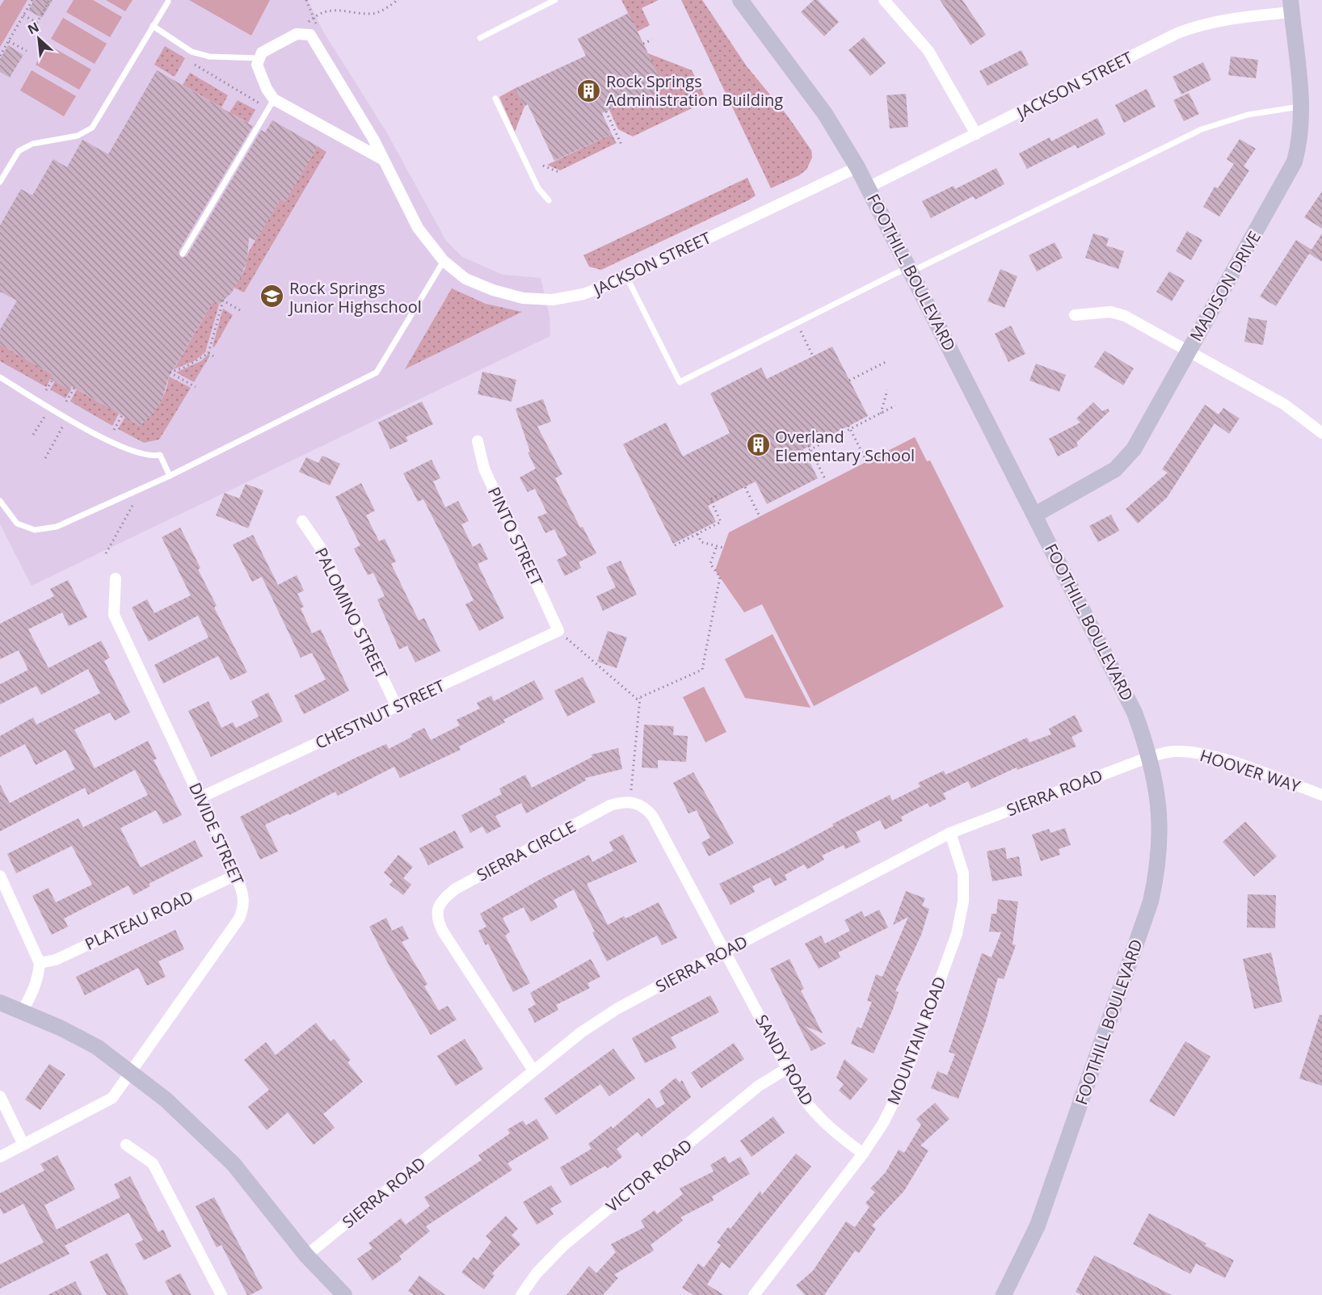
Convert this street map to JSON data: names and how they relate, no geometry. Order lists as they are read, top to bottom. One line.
{"streets":{"main road":["FOOTHILL BOULEVARD","MADISON DRIVE"],"street":["JACKSON STREET","PINTO STREET","PALOMINO STREET","CHESTNUT STREET","HOOVER WAY","SIERRA ROAD","DIVIDE STREET","SIERRA CIRCLE","PLATEAU ROAD","MOUNTAIN ROAD","SANDY ROAD","VICTOR ROAD"]},"crossings":[["JACKSON STREET","FOOTHILL BOULEVARD"],["JACKSON STREET","MADISON DRIVE"],["FOOTHILL BOULEVARD","MADISON DRIVE"],["FOOTHILL BOULEVARD","HOOVER WAY"],["FOOTHILL BOULEVARD","SIERRA ROAD"],["PINTO STREET","CHESTNUT STREET"],["PALOMINO STREET","CHESTNUT STREET"],["CHESTNUT STREET","DIVIDE STREET"],["HOOVER WAY","SIERRA ROAD"],["SIERRA ROAD","SIERRA CIRCLE"],["SIERRA ROAD","MOUNTAIN ROAD"],["SIERRA ROAD","SANDY ROAD"],["DIVIDE STREET","PLATEAU ROAD"],["MOUNTAIN ROAD","SANDY ROAD"],["SANDY ROAD","VICTOR ROAD"]],"places":{"building":["Rock Springs Administration Building","Overland Elementary School"],"school or university":["Rock Springs Junior Highschool"]},"north":"top left"}
